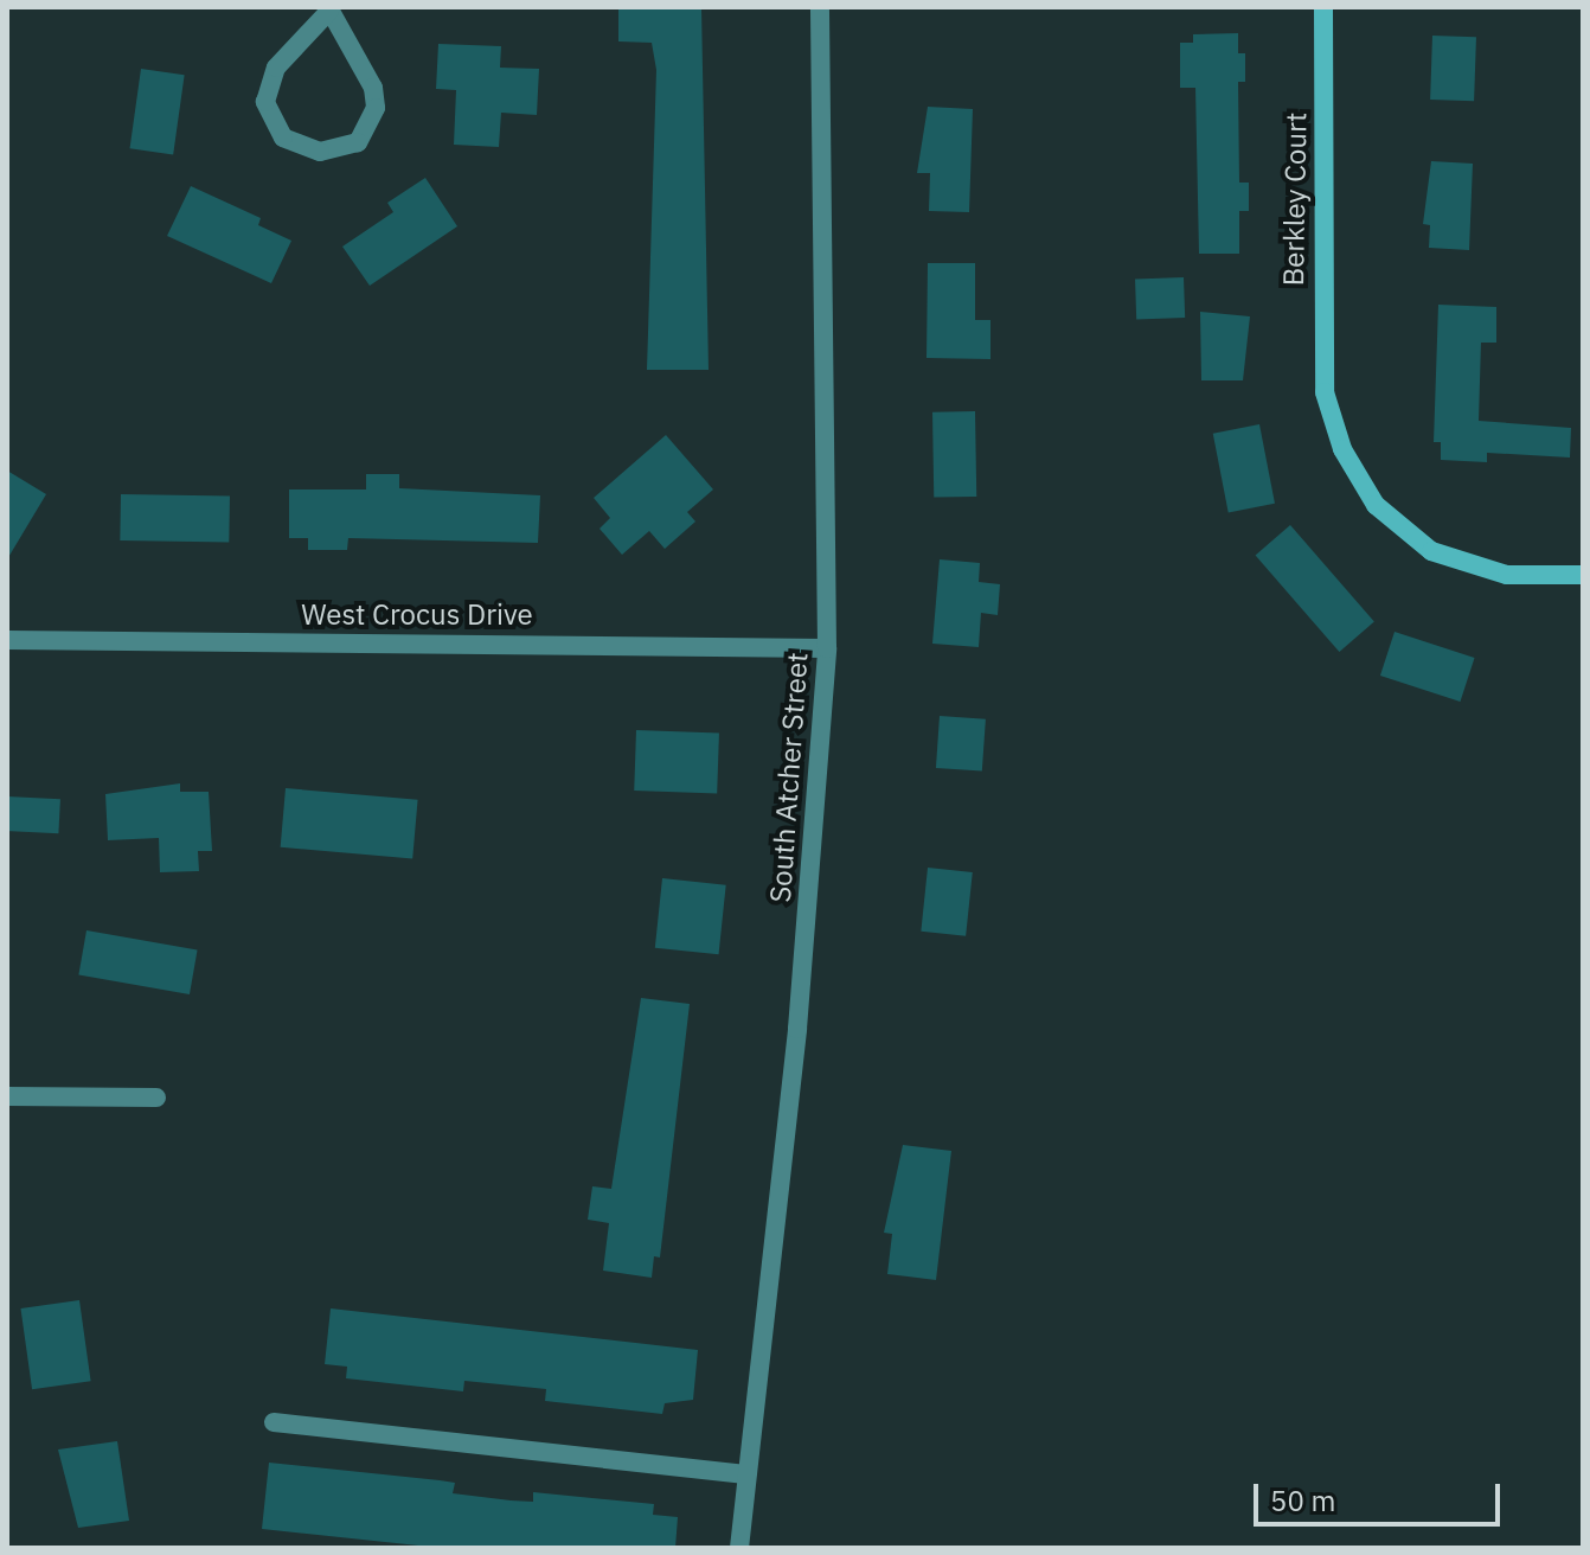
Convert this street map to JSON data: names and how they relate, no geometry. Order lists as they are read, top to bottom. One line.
{"streets":{"street":["Berkley Court","West Crocus Drive","South Atcher Street"]},"crossings":[["West Crocus Drive","South Atcher Street"]],"scale_bar":"50 m"}
